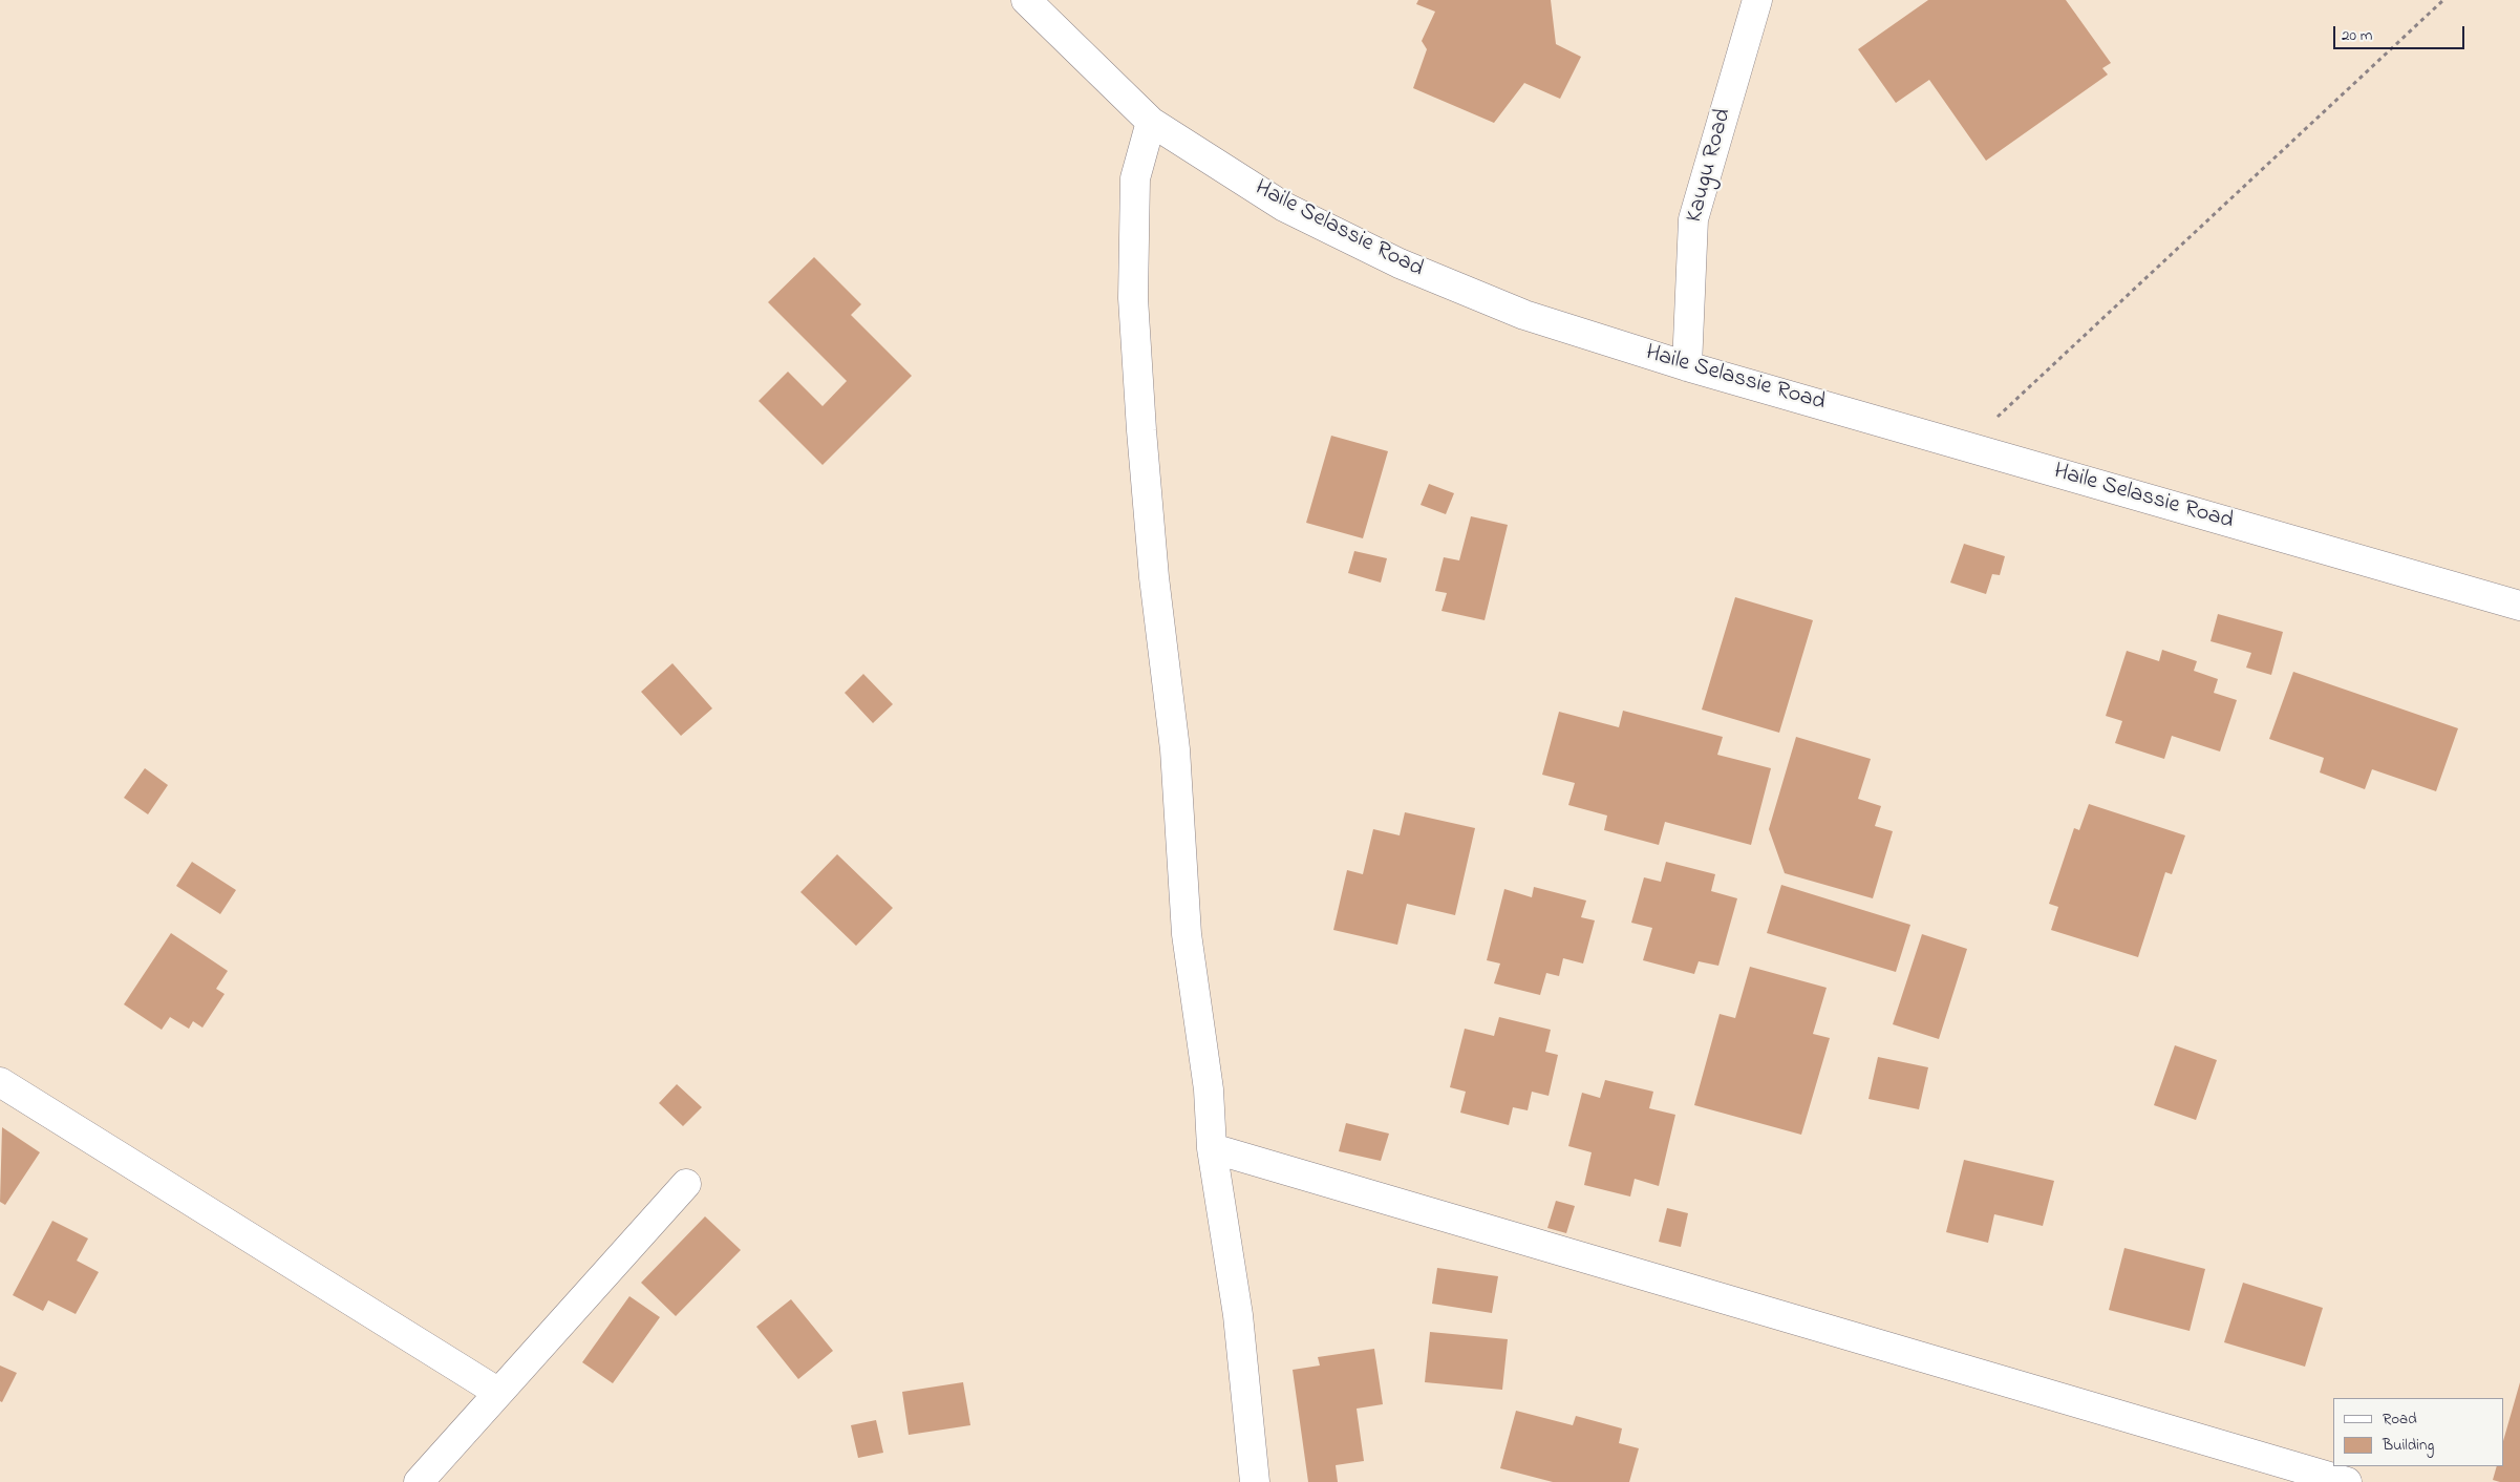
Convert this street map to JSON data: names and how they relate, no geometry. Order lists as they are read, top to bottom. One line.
{"streets":{"street":["Kaugu Road","Haile Selassie Road"]},"crossings":[["Kaugu Road","Haile Selassie Road"]],"legend":["Road","Building"],"scale_bar":"20 m"}
